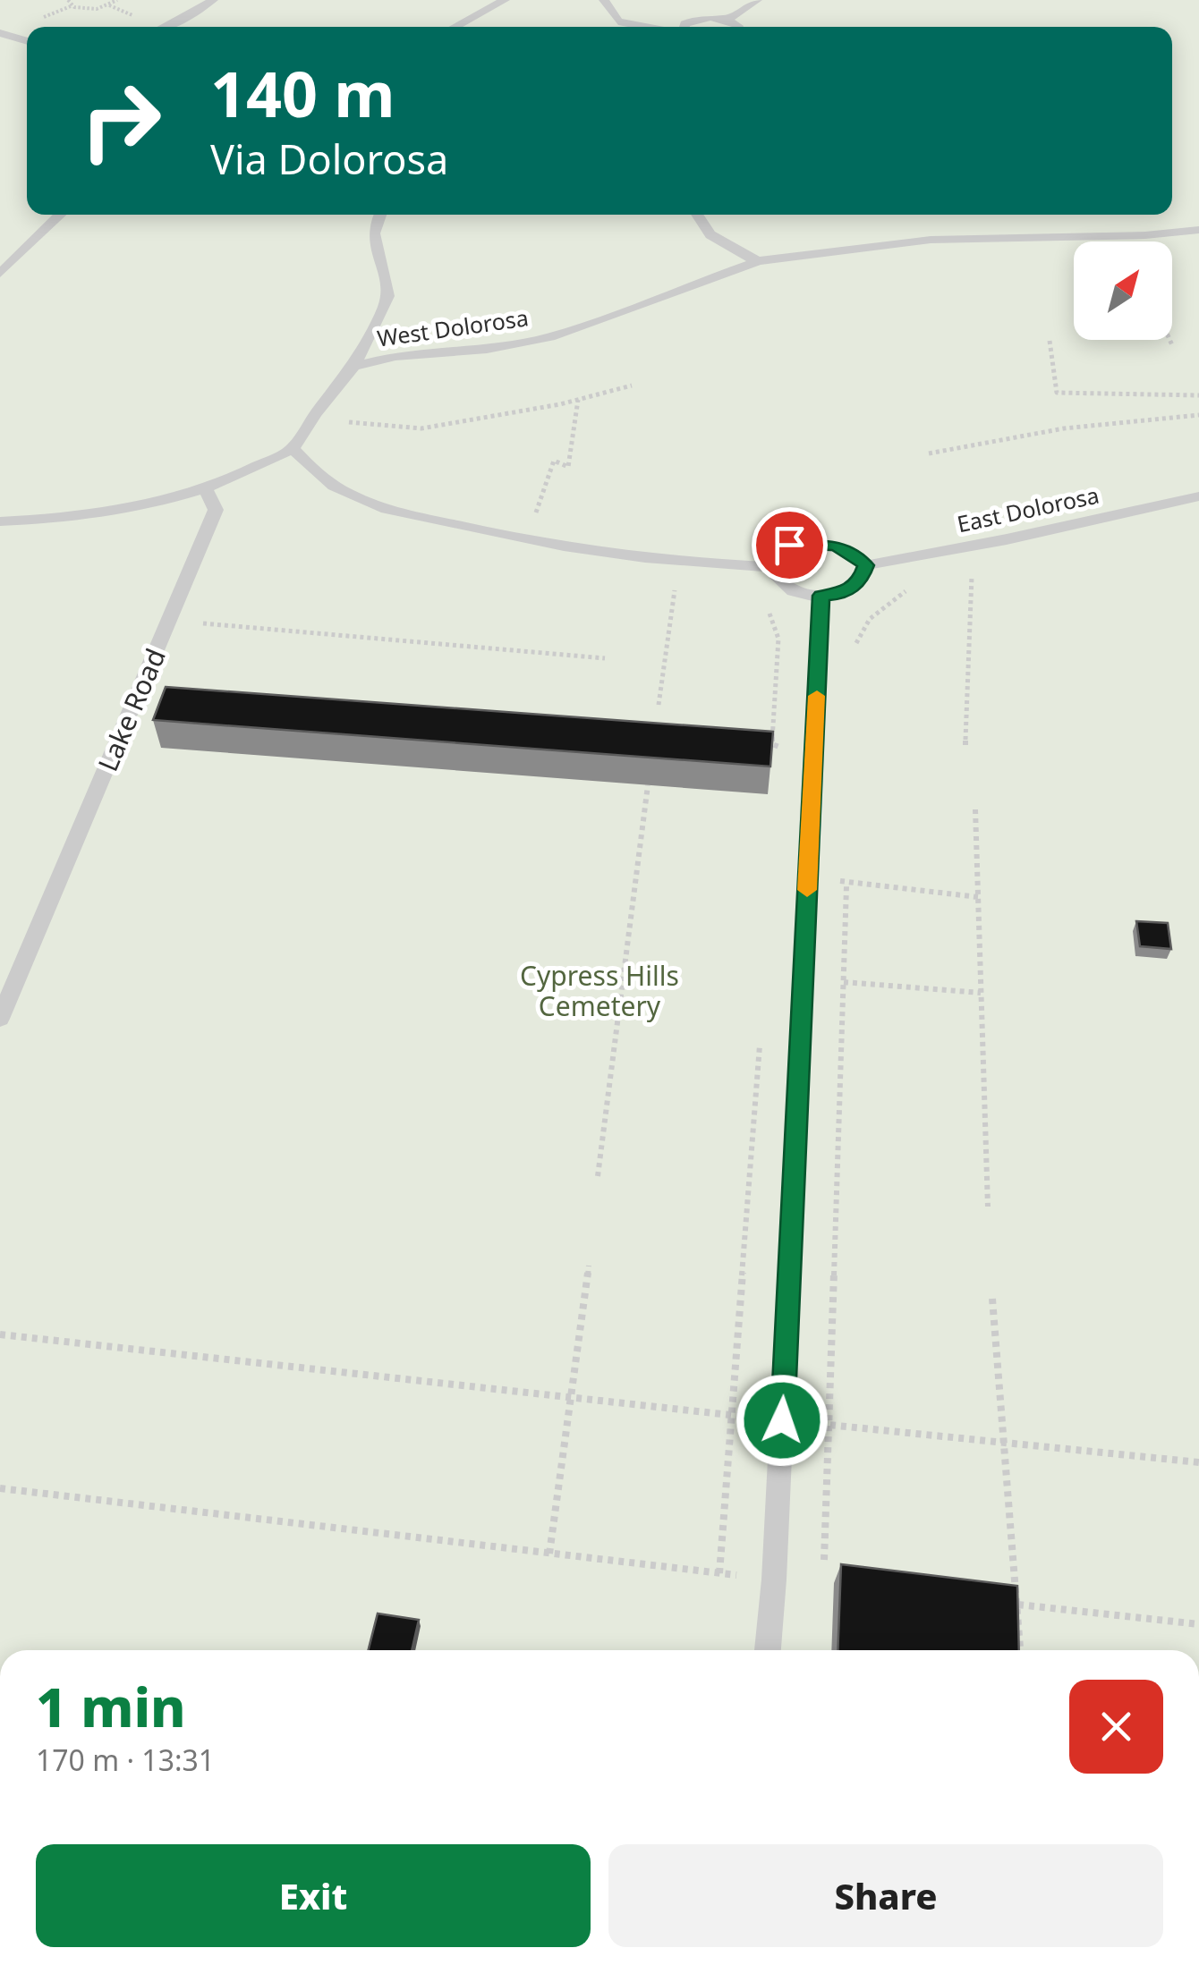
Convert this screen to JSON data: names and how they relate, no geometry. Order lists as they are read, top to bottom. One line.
{"streets":{"lane":["West Dolorosa","East Dolorosa","Lake Road"]},"parks":["Cypress Hills Cemetery"],"north":"top right","page":{"turn":["140 m","Via Dolorosa"],"heading":["1 min","170 m · 13:31"],"buttons":["Exit","Share"]}}
